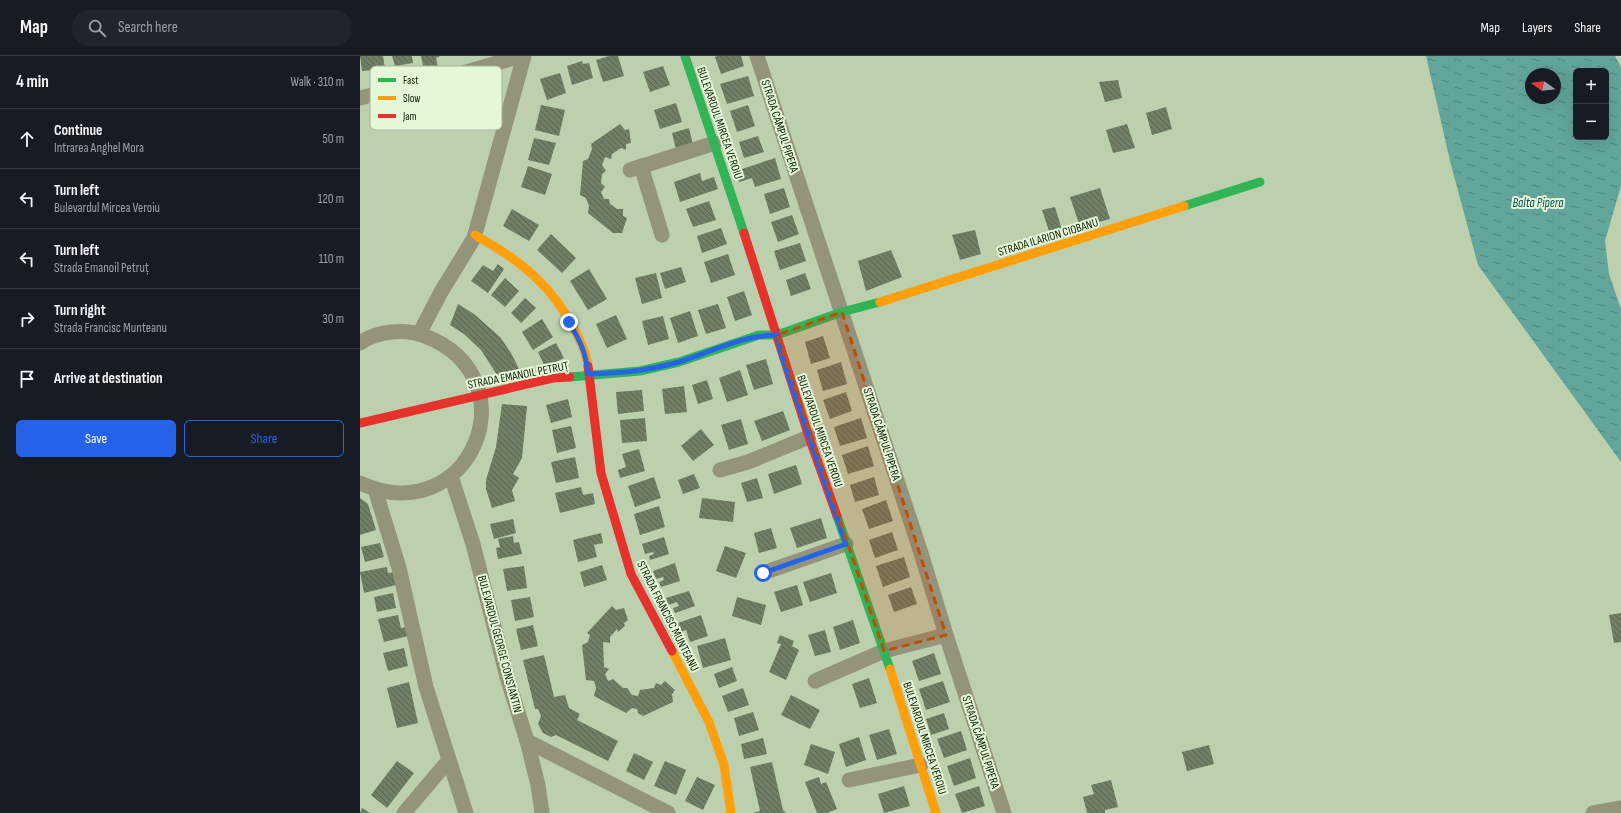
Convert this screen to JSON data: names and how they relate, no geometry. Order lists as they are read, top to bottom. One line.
{"streets":{"street":["BULEVARDUL MIRCEA VEROIU","STRADA CÂMPUL PIPERA","STRADA ILARION CIOBANU","STRADA EMANOIL PETRUȚ","STRADA FRANCISC MUNTEANU","BULEVARDUL GEORGE CONSTANTIN"]},"crossings":[["BULEVARDUL MIRCEA VEROIU","STRADA EMANOIL PETRUȚ"],["STRADA CÂMPUL PIPERA","STRADA ILARION CIOBANU"],["STRADA CÂMPUL PIPERA","STRADA EMANOIL PETRUȚ"],["STRADA ILARION CIOBANU","STRADA EMANOIL PETRUȚ"],["STRADA EMANOIL PETRUȚ","STRADA FRANCISC MUNTEANU"]],"water":["Balta Pipera"],"legend":["Fast","Slow","Jam"],"north":"left","page":{"header":"Map","search":"Search here","nav":["Map","Layers","Share"],"heading":["4 min","Walk · 310 m"],"map_buttons":["+","−"],"list":[["Continue","Intrarea Anghel Mora","50 m"],["Turn left","Bulevardul Mircea Veroiu","120 m"],["Turn left","Strada Emanoil Petruț","110 m"],["Turn right","Strada Francisc Munteanu","30 m"],"Arrive at destination"],"buttons":["Save","Share"]}}
